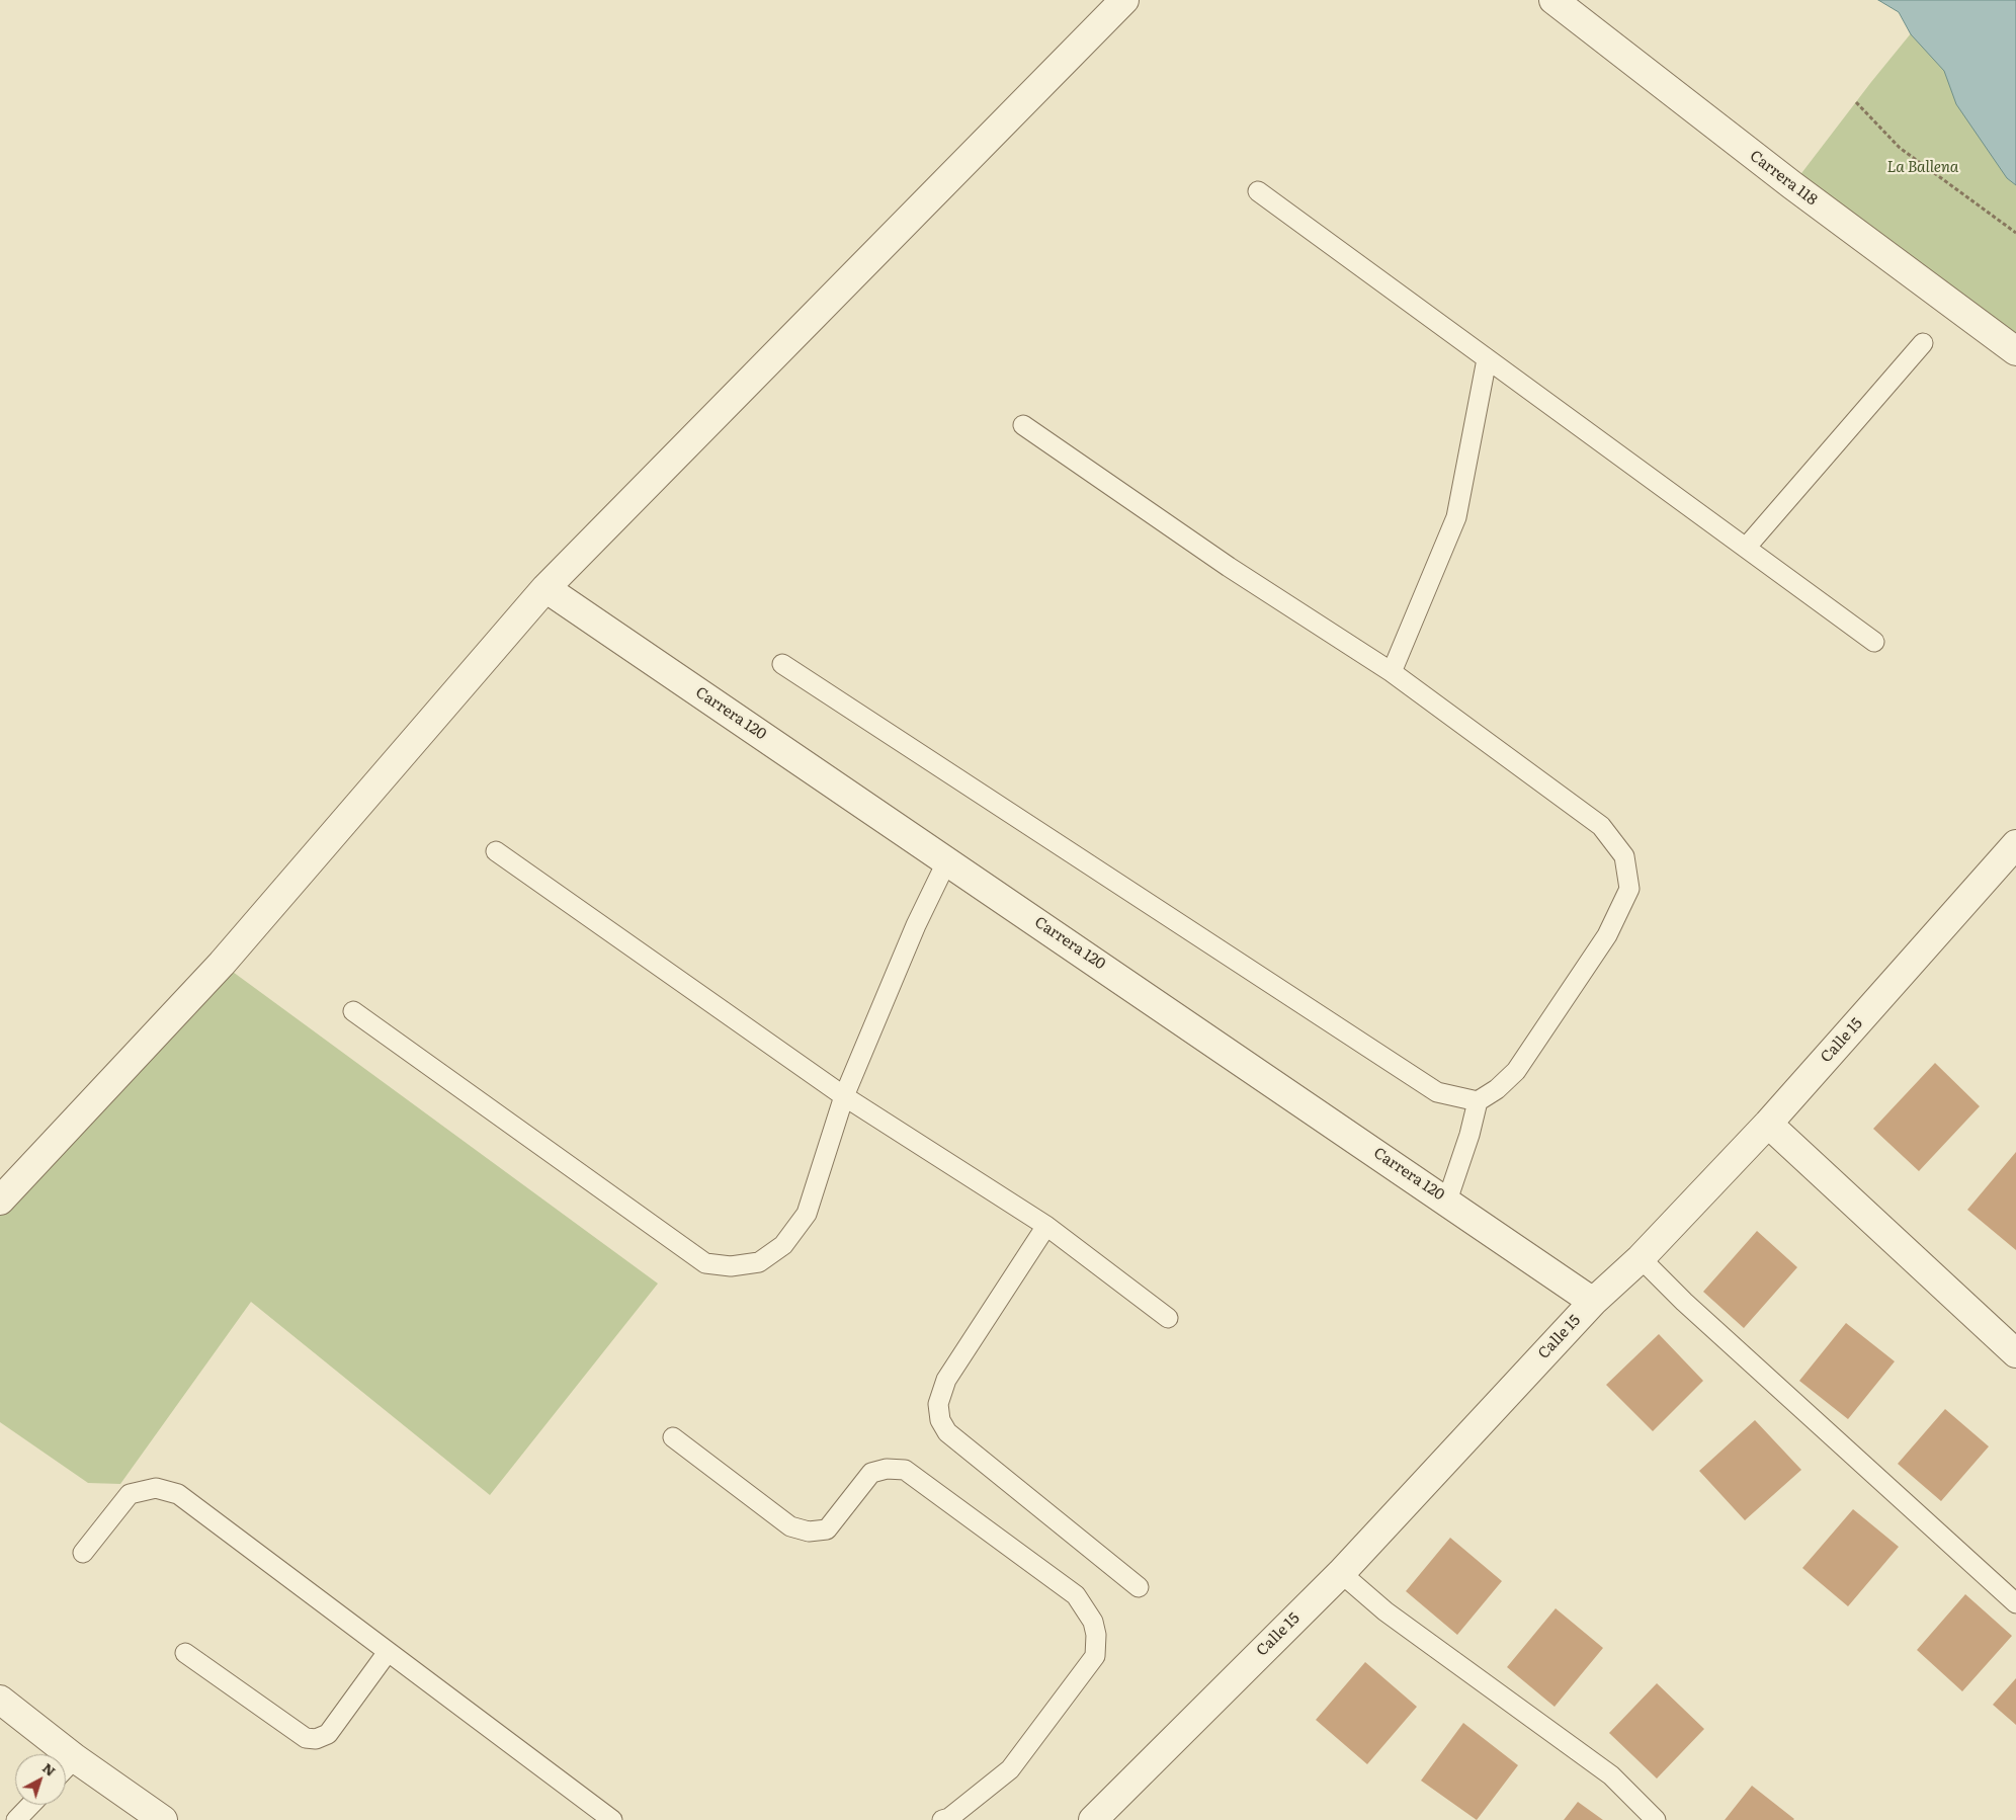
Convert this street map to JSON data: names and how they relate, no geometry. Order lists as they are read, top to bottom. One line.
{"streets":{"street":["Carrera 118","Carrera 120","Calle 15"]},"crossings":[["Carrera 120","Calle 15"]],"parks":["La Ballena"],"north":"top right"}
